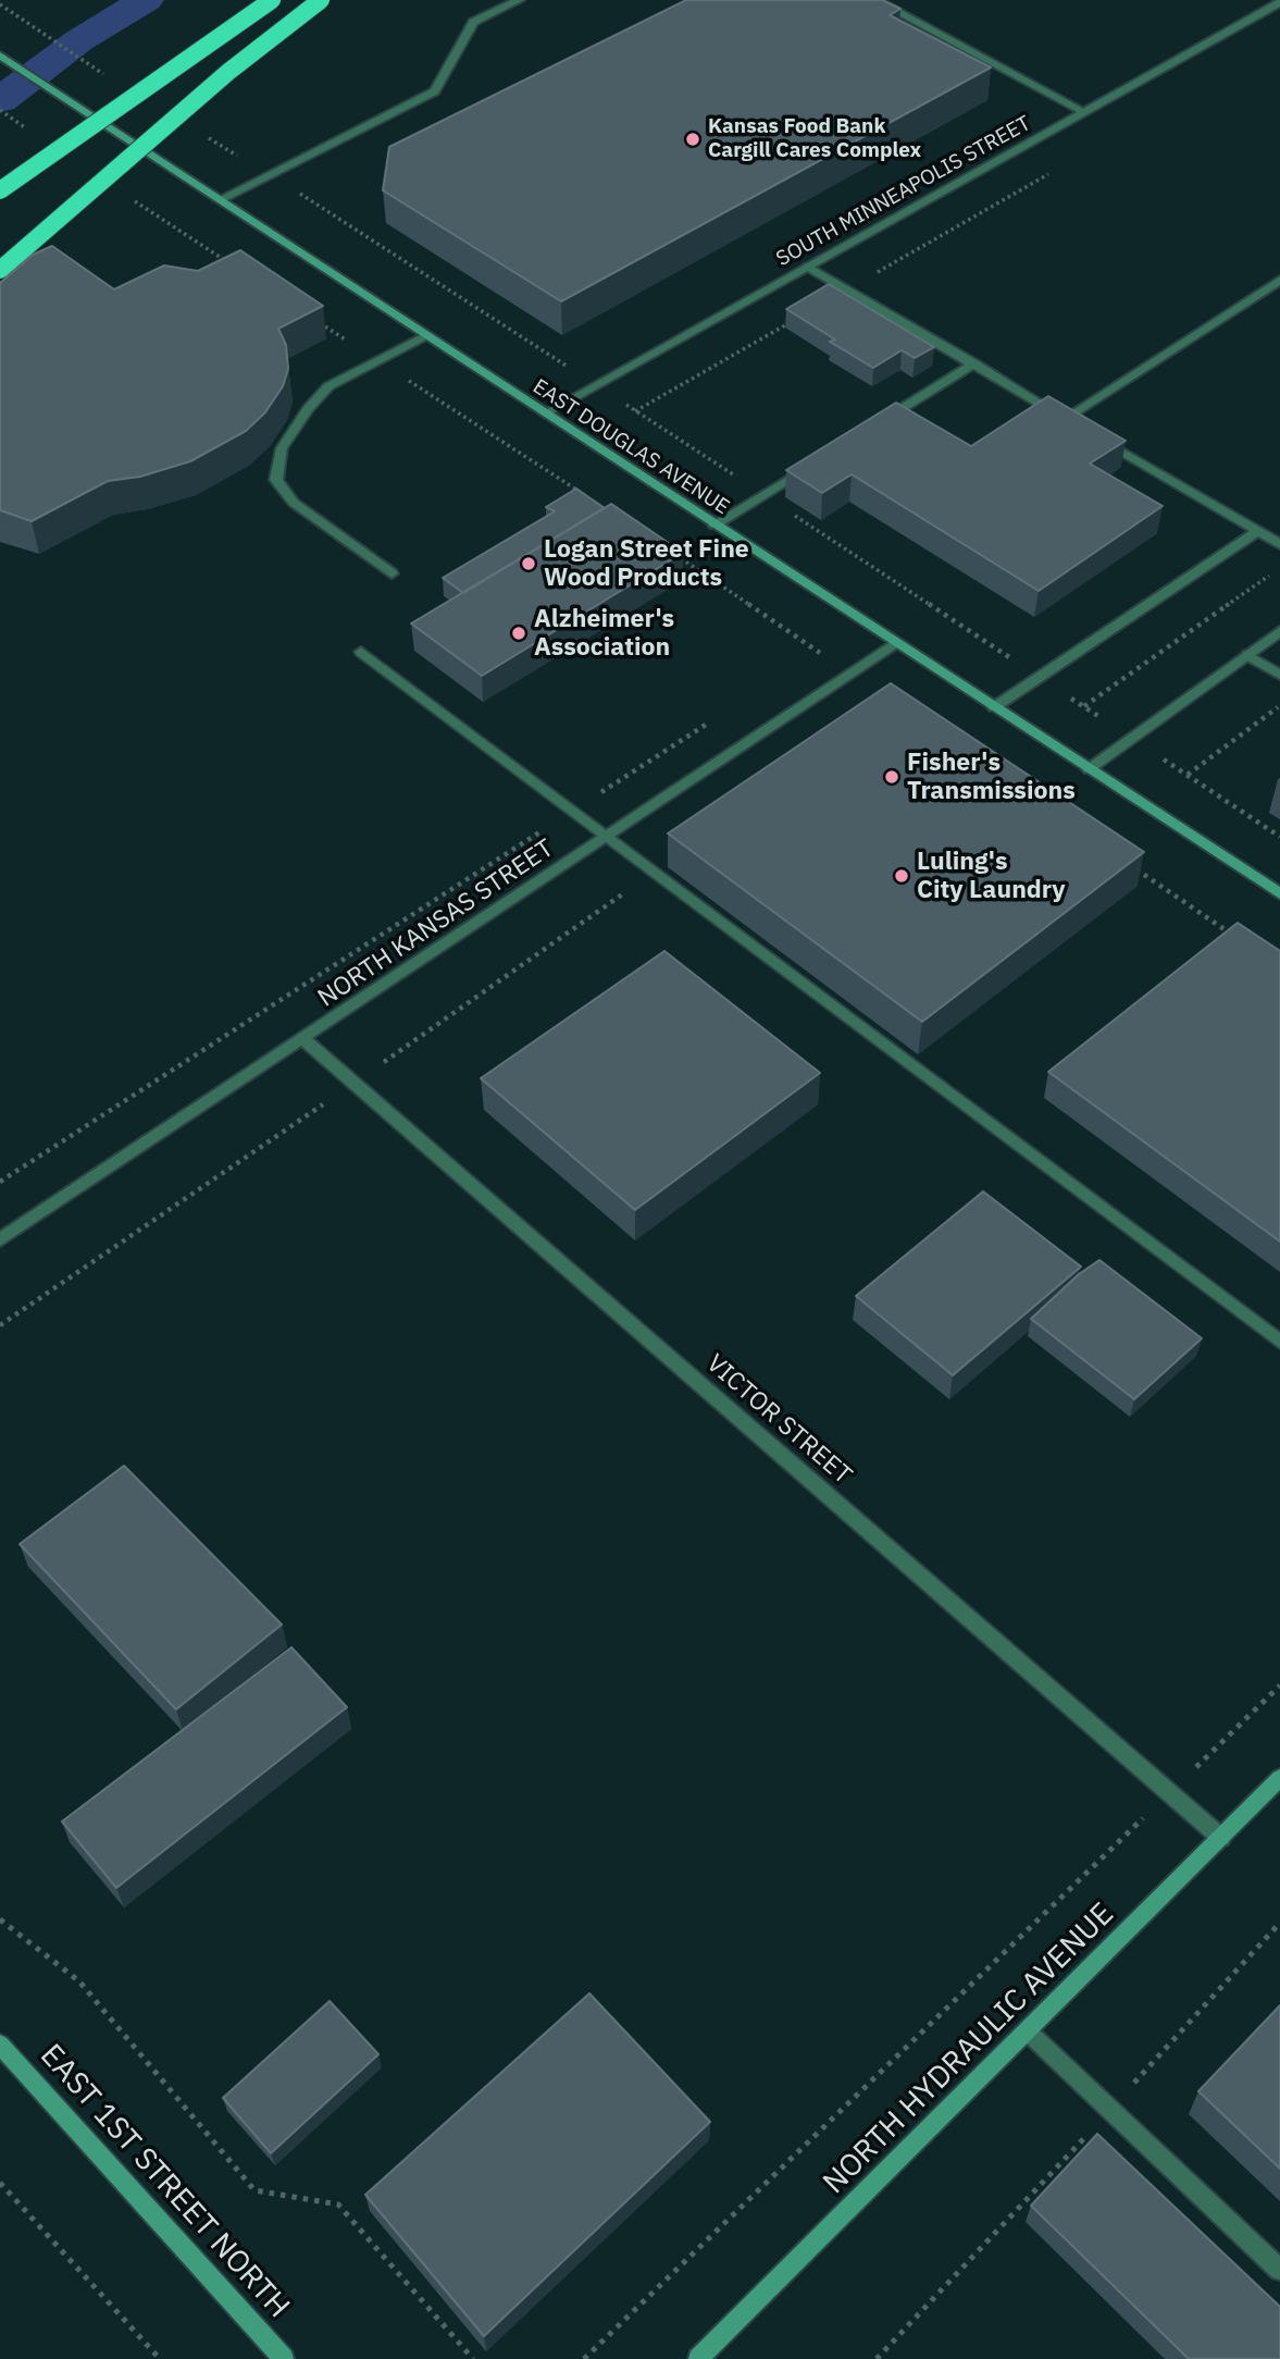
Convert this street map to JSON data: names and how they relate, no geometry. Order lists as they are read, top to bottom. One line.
{"streets":{"main road":["EAST DOUGLAS AVENUE","NORTH HYDRAULIC AVENUE","EAST 1ST STREET NORTH"],"street":["SOUTH MINNEAPOLIS STREET","NORTH KANSAS STREET","VICTOR STREET"]},"crossings":[["SOUTH MINNEAPOLIS STREET","EAST DOUGLAS AVENUE"],["EAST DOUGLAS AVENUE","NORTH KANSAS STREET"],["NORTH KANSAS STREET","VICTOR STREET"],["VICTOR STREET","NORTH HYDRAULIC AVENUE"]],"places":["Kansas Food Bank Cargill Cares Complex","Logan Street Fine Wood Products","Alzheimer's Association","Fisher's Transmissions","Luling's City Laundry"]}
